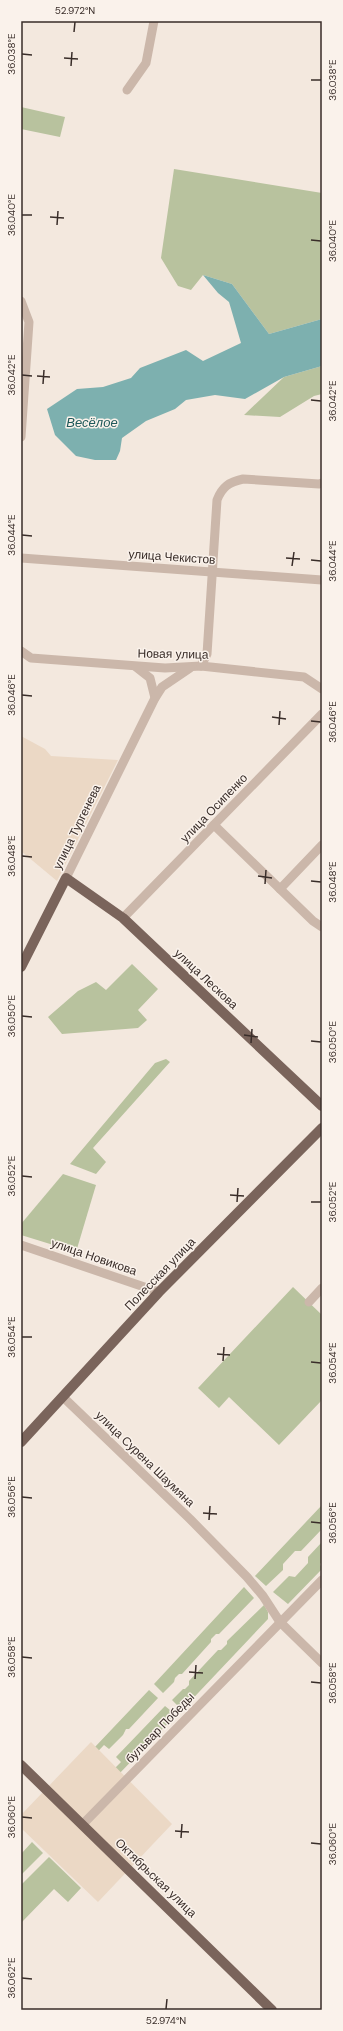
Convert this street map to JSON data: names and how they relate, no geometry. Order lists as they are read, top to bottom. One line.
{"streets":{"main road":["улица Тургенева","улица Лескова","Полесская улица","Октябрьская улица"],"street":["улица Чекистов","Новая улица","улица Осипенко","улица Новикова","улица Сурена Шаумяна","бульвар Победы"]},"crossings":[["Новая улица","улица Тургенева"],["улица Осипенко","улица Лескова"],["улица Тургенева","улица Лескова"],["улица Новикова","Полесская улица"],["Полесская улица","улица Сурена Шаумяна"],["улица Сурена Шаумяна","бульвар Победы"],["бульвар Победы","Октябрьская улица"]],"water":["Весёлое"],"coordinates":["52.972°N","36.038°E","36.040°E","36.042°E","36.044°E","36.046°E","36.048°E","36.050°E","36.052°E","36.054°E","36.056°E","36.058°E","36.060°E","36.062°E","52.974°N"]}
